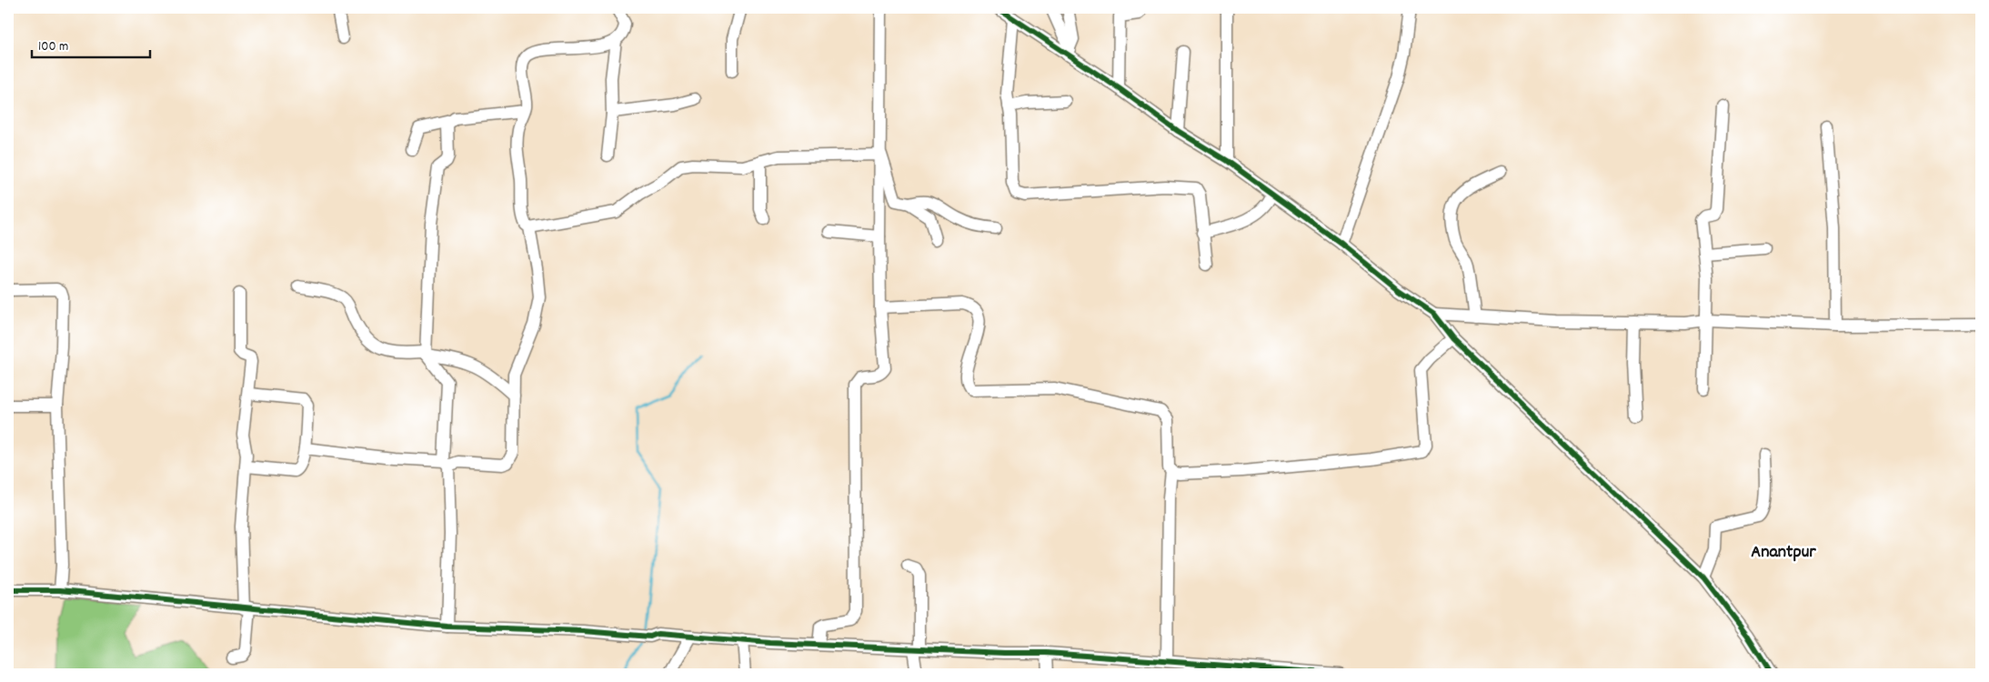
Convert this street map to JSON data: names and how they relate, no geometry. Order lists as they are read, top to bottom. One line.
{"districts":["Anantpur"],"scale_bar":"100 m"}
